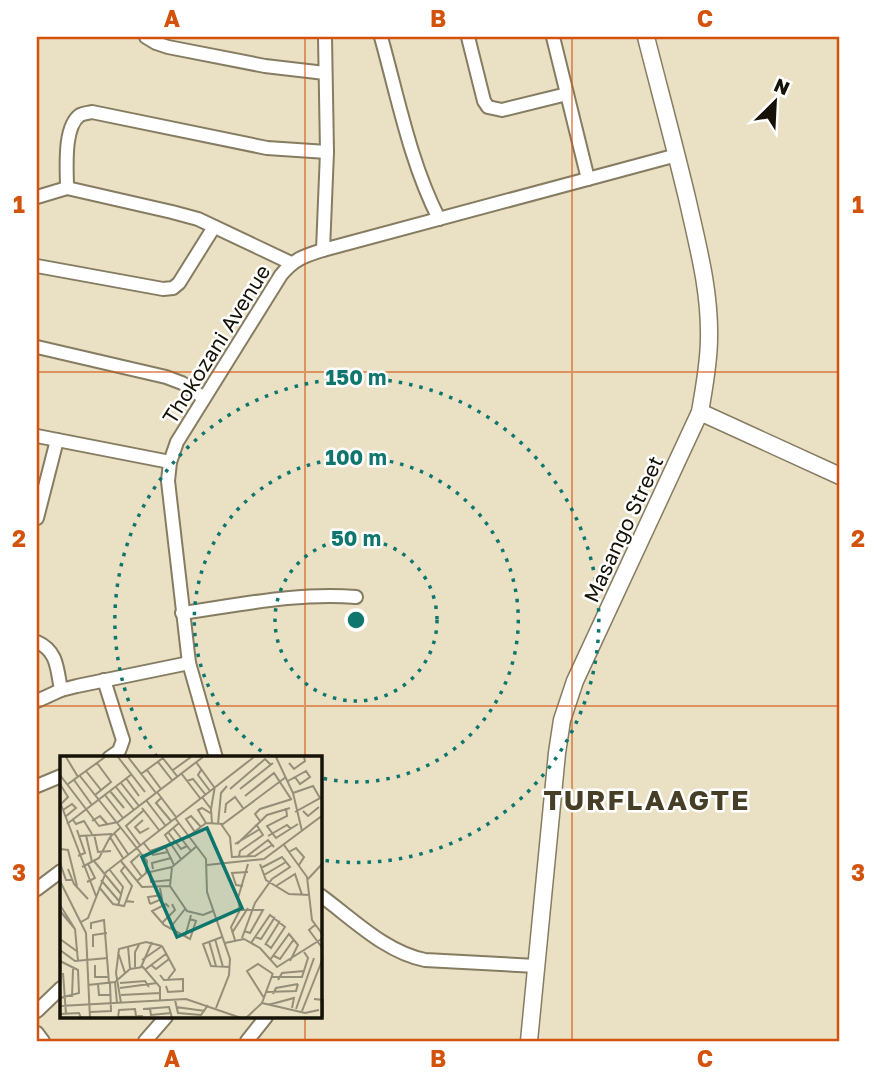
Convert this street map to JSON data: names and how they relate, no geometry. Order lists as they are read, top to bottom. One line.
{"streets":{"street":["Thokozani Avenue","Masango Street"]},"crossings":[["Thokozani Avenue","Masango Street"]],"districts":["TURFLAAGTE"],"north":"top right","grid":{"columns":["A","B","C"],"rows":["1","2","3"]},"rings":["150 m","100 m","50 m"]}
